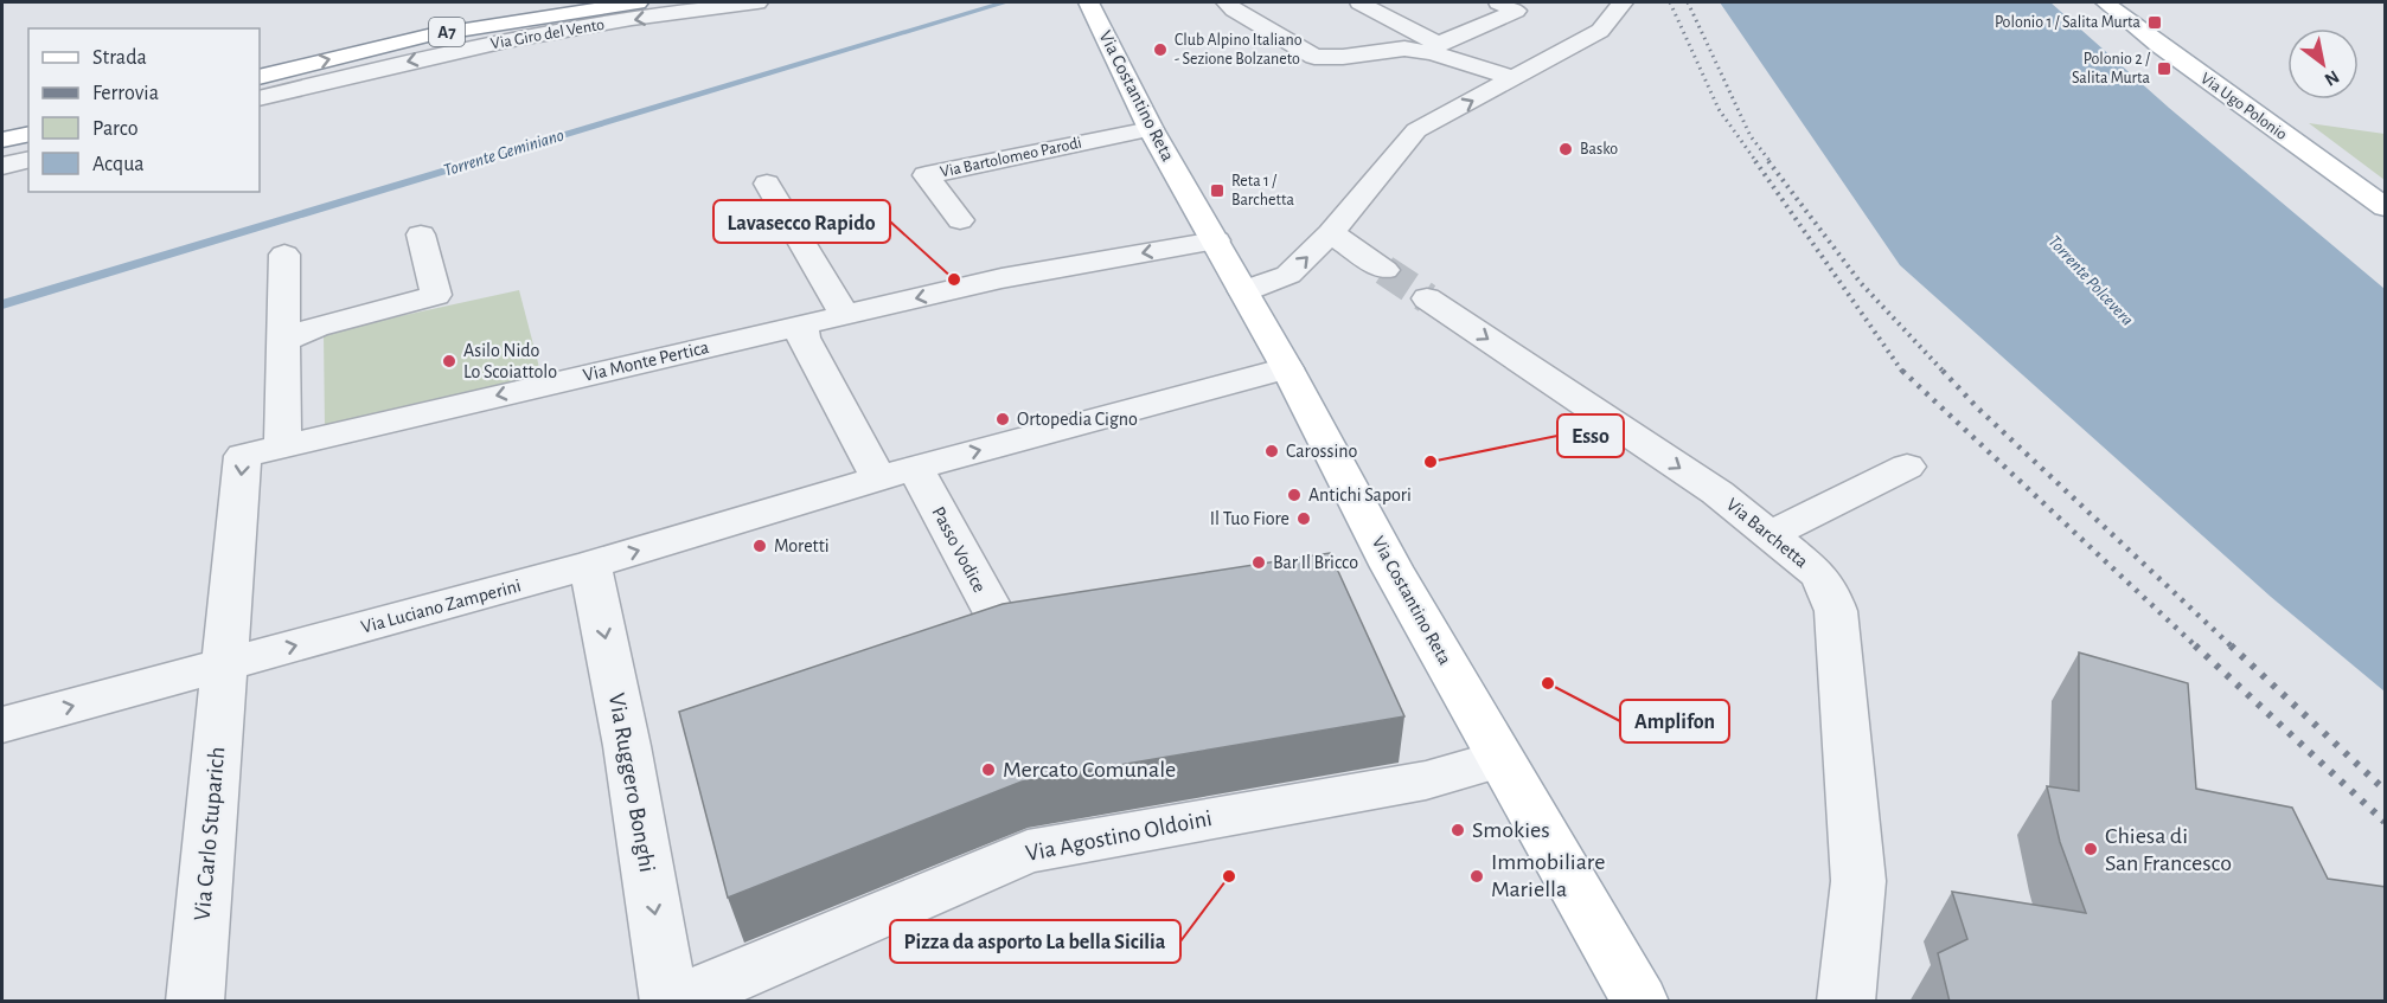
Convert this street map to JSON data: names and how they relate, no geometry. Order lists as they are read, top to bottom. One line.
{"streets":{"main road":["A7","Via Costantino Reta","Via Ugo Polonio"],"street":["Via Giro del Vento","Via Bartolomeo Parodi","Via Monte Pertica","Via Barchetta","Passo Vodice","Via Luciano Zamperini","Via Ruggero Bonghi","Via Carlo Stuparich","Via Agostino Oldoini"]},"crossings":[["Via Costantino Reta","Via Bartolomeo Parodi"],["Via Costantino Reta","Via Monte Pertica"],["Via Costantino Reta","Via Luciano Zamperini"],["Via Costantino Reta","Via Agostino Oldoini"],["Via Monte Pertica","Via Luciano Zamperini"],["Via Monte Pertica","Via Carlo Stuparich"],["Passo Vodice","Via Luciano Zamperini"],["Via Luciano Zamperini","Via Ruggero Bonghi"],["Via Luciano Zamperini","Via Carlo Stuparich"]],"one_way":["Via Giro del Vento","Via Monte Pertica","Via Barchetta","Via Luciano Zamperini","Via Ruggero Bonghi"],"water":["Torrente Geminiano","Torrente Polcevera"],"places":{"transit":["Polonio 1 / Salita Murta","Polonio 2 / Salita Murta","Reta 1 / Barchetta"],"other":["Club Alpino Italiano - Sezione Bolzaneto","Basko","Lavasecco Rapido","Asilo Nido Lo Scoiattolo","Ortopedia Cigno","Carossino","Esso","Antichi Sapori","Il Tuo Fiore","Moretti","Bar Il Bricco","Amplifon","Mercato Comunale","Smokies","Chiesa di San Francesco","Pizza da asporto La bella Sicilia","Immobiliare Mariella"]},"legend":["Strada","Ferrovia","Parco","Acqua"],"north":"bottom right"}
